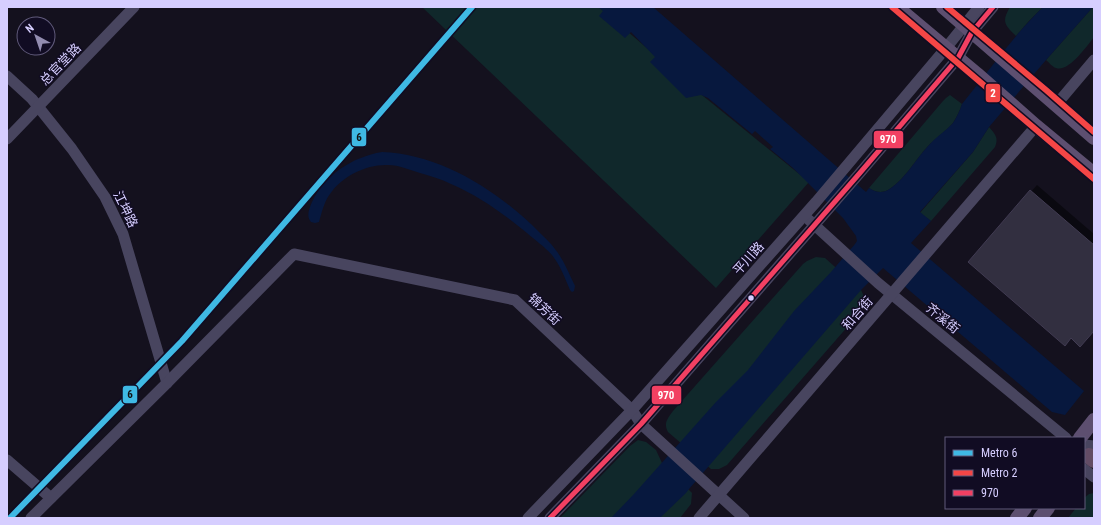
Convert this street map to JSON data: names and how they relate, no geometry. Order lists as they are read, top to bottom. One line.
{"streets":{"street":["总官堂路","江坤路","平川路","锦芳街","和合街","齐溪街"]},"crossings":[["总官堂路","江坤路"],["江坤路","锦芳街"],["平川路","锦芳街"],["平川路","齐溪街"],["锦芳街","和合街"],["和合街","齐溪街"]],"lines":["metro line 6","metro line 2","transit line 970"],"legend":["Metro 6","Metro 2","970"],"north":"top left"}
